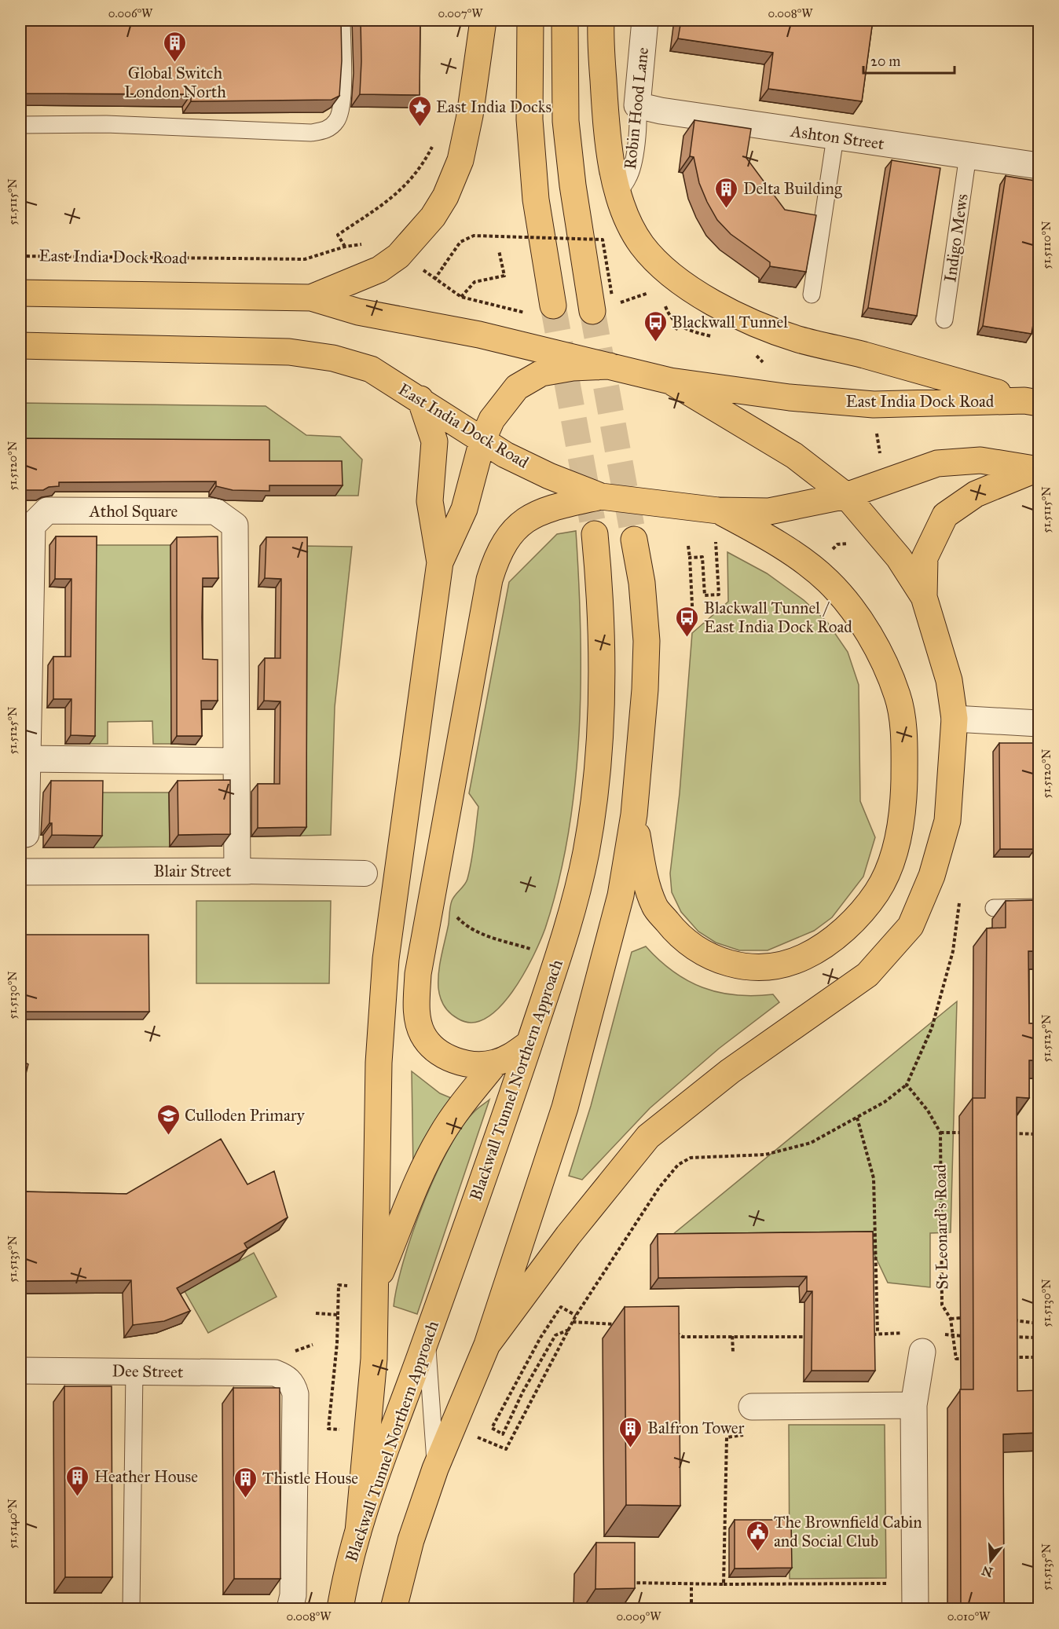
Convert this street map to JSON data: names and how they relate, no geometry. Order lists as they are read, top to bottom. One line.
{"streets":{"highway":["East India Dock Road","Blackwall Tunnel Northern Approach"],"street":["Robin Hood Lane","Ashton Street","Athol Square","Blair Street","Dee Street"],"lane":["Indigo Mews"],"path":["St Leonard's Road"]},"crossings":[["Robin Hood Lane","Ashton Street"],["Ashton Street","Indigo Mews"],["Athol Square","Blair Street"]],"places":{"building":["Global Switch London North","Delta Building","Balfron Tower","Heather House","Thistle House"],"place":["East India Docks"],"bus stop":["Blackwall Tunnel","Blackwall Tunnel / East India Dock Road"],"school or university":["Culloden Primary"],"public building":["The Brownfield Cabin and Social Club"]},"scale_bar":"20 m","north":"bottom","coordinates":["0.006°W","0.007°W","0.008°W","51.5115°N","51.5110°N","51.5120°N","51.5125°N","51.5130°N","51.5135°N","51.5140°N","0.009°W","0.010°W"]}
